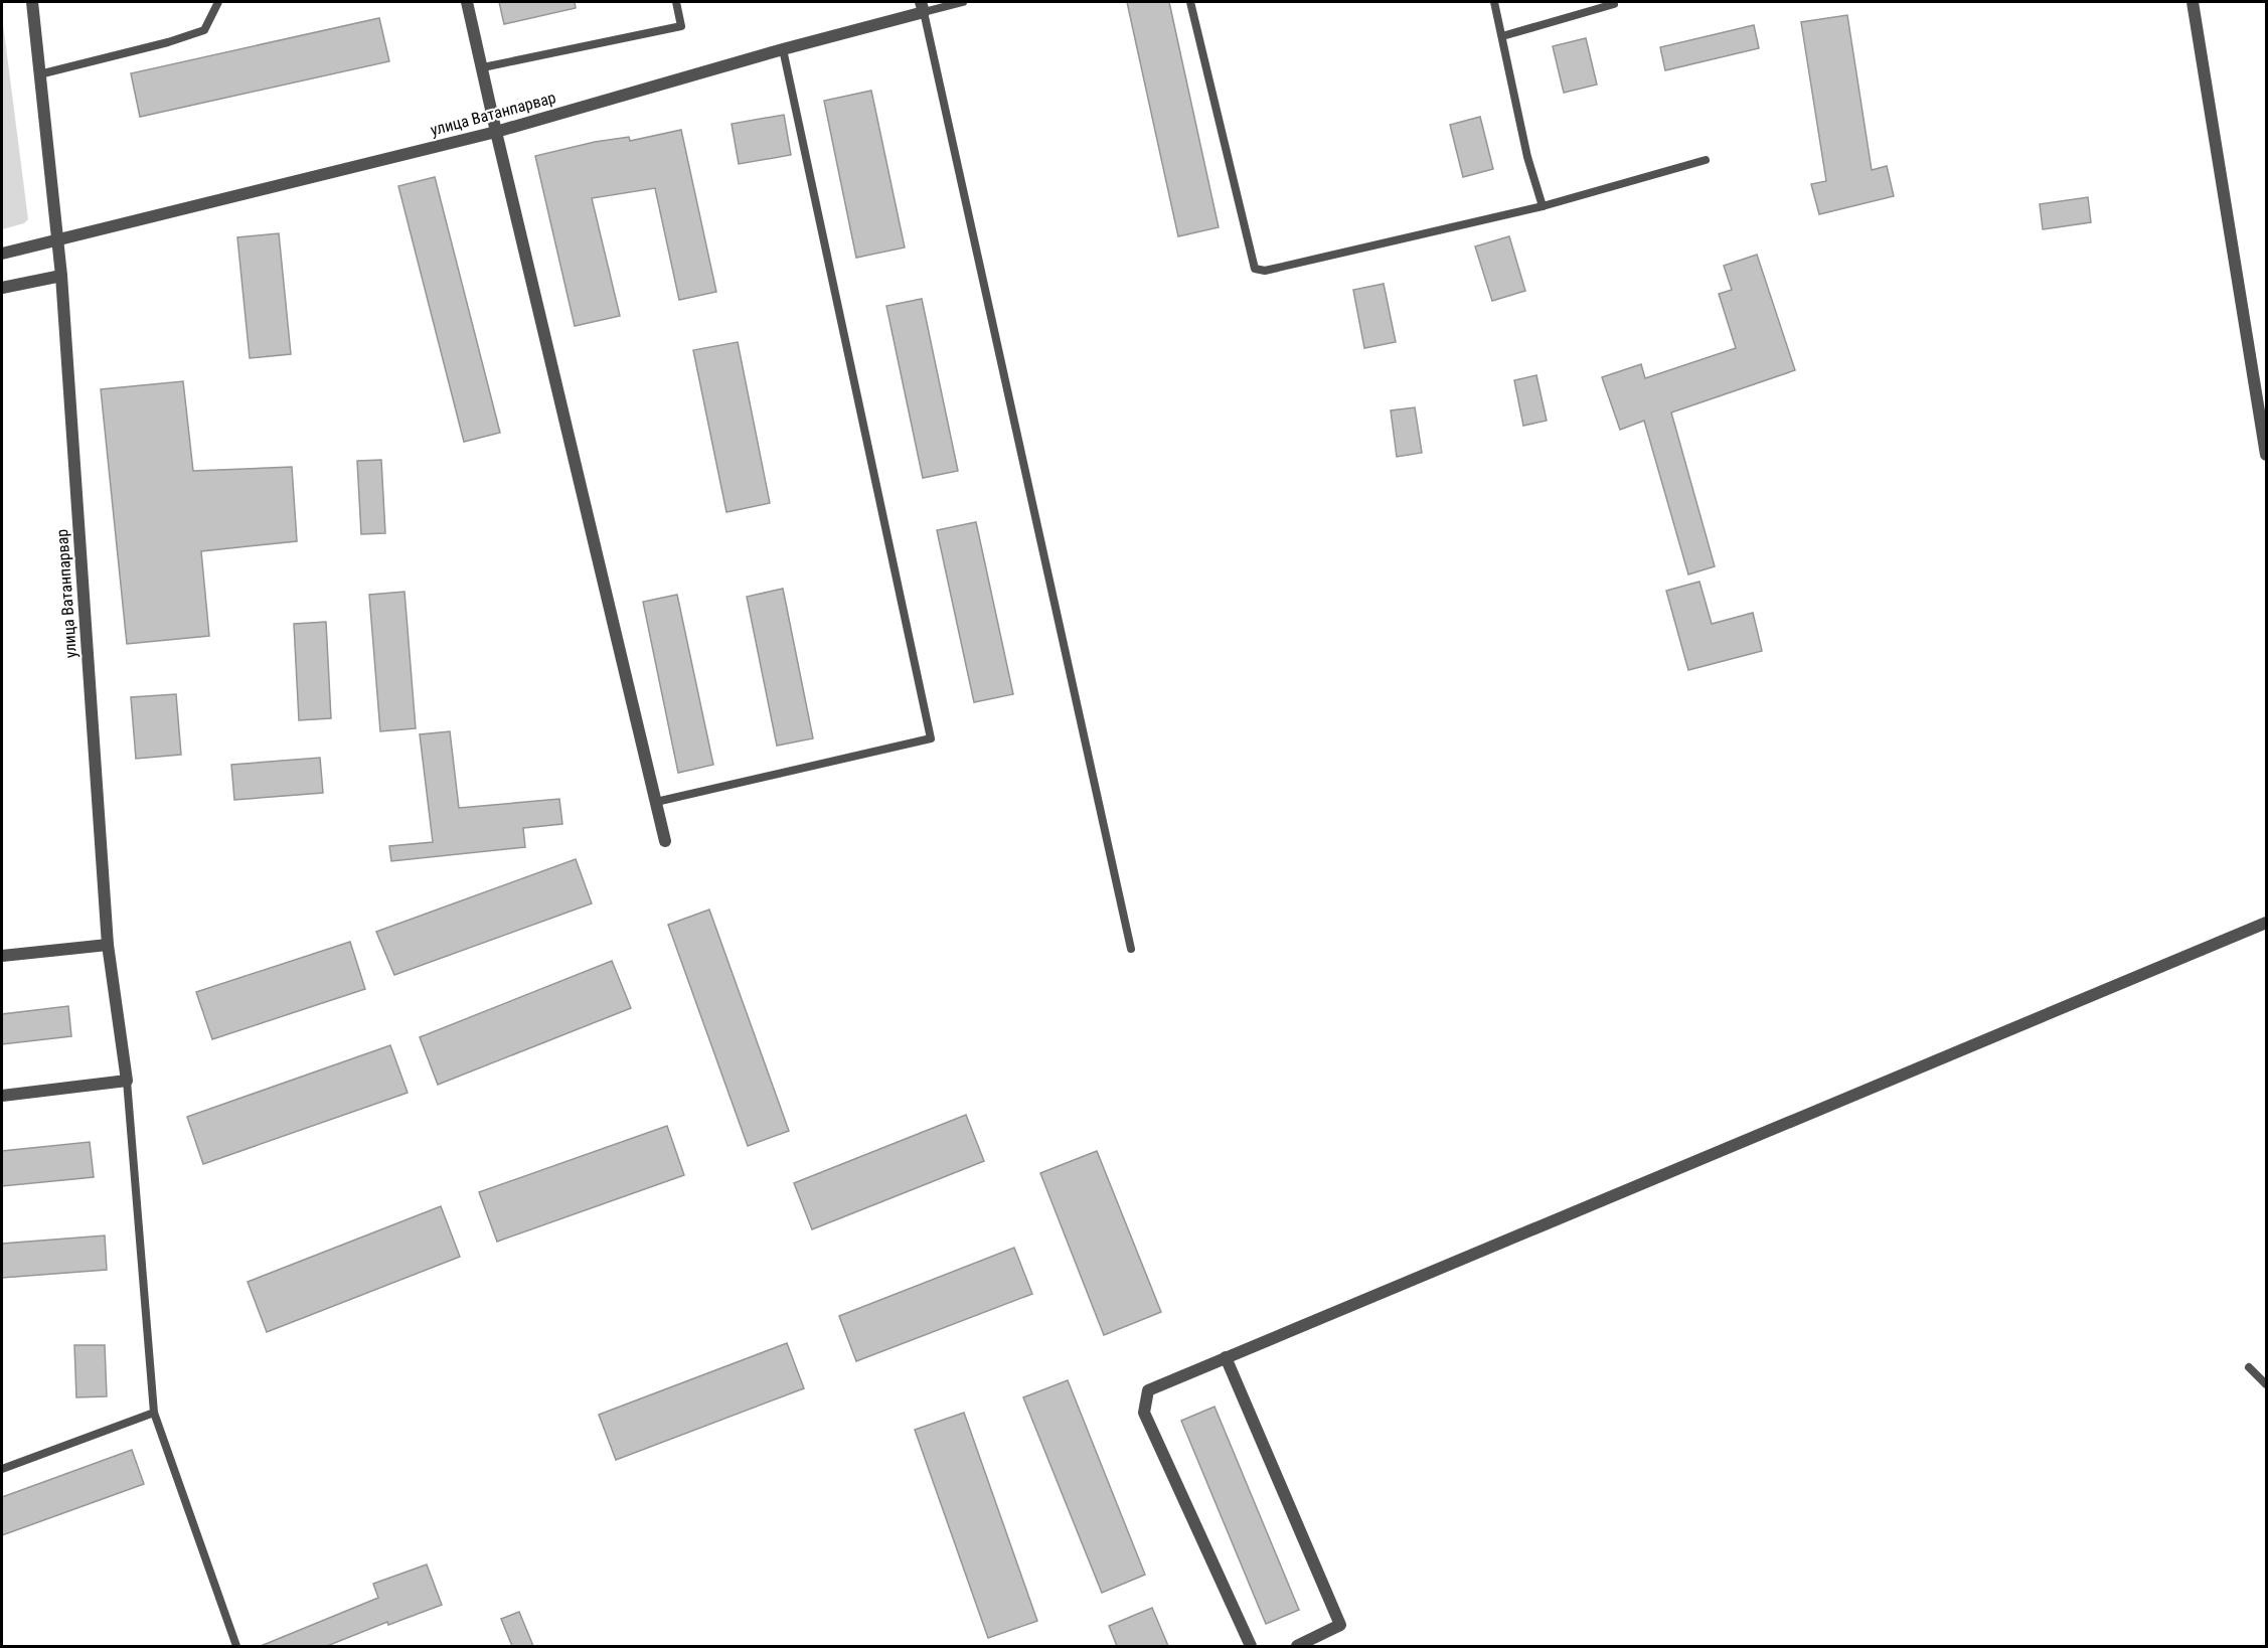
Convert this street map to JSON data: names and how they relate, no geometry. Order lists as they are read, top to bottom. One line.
{"streets":{"street":["улица Ватанпарвар"]}}
